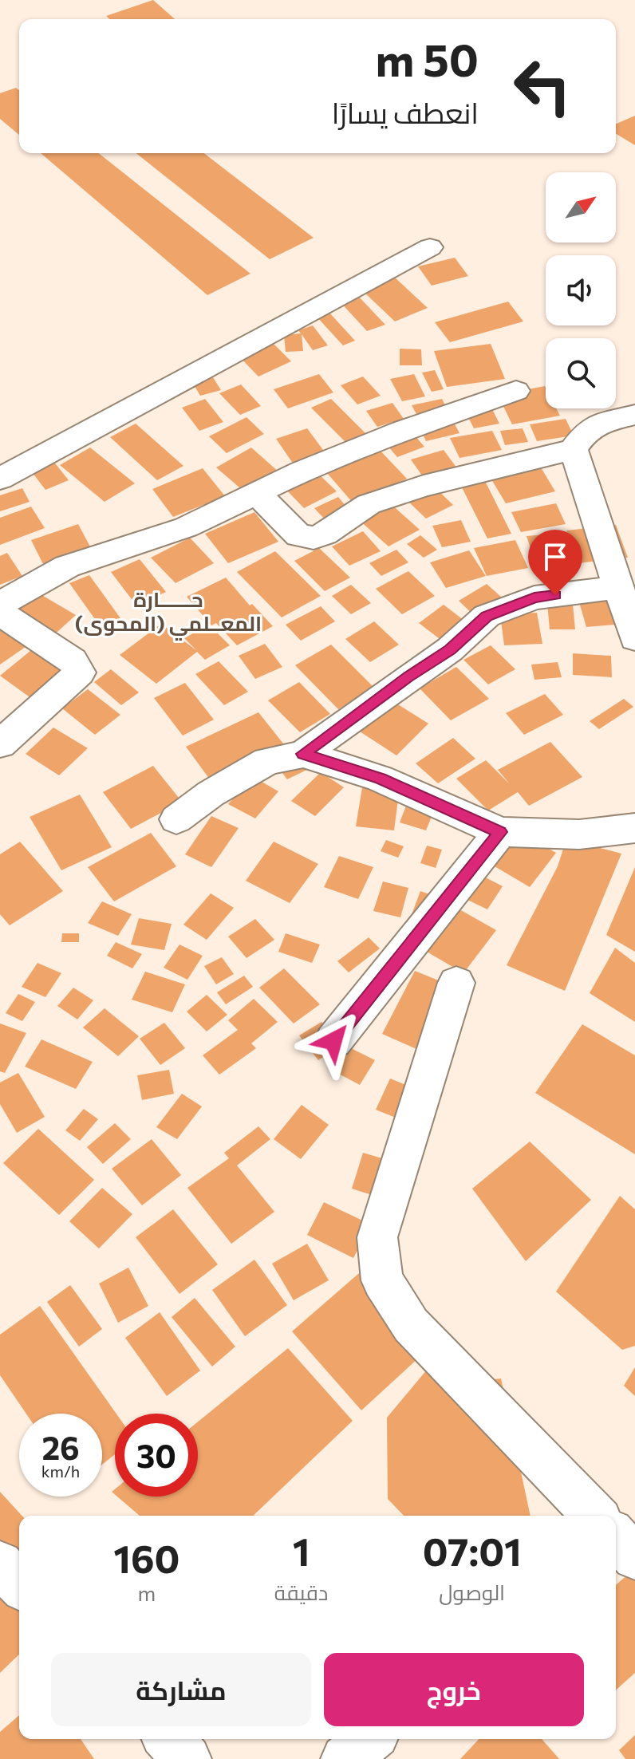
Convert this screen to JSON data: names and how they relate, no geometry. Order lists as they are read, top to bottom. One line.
{"districts":["حــــــارة المعــلمي (المحوى)"],"north":"top right","page":{"turn":["50 m","انعطف يسارًا"],"speed":"26 km/h","limit":"30","eta":["07:01","الوصول","1","دقيقة","160","m"],"buttons":["خروج","مشاركة"]}}
